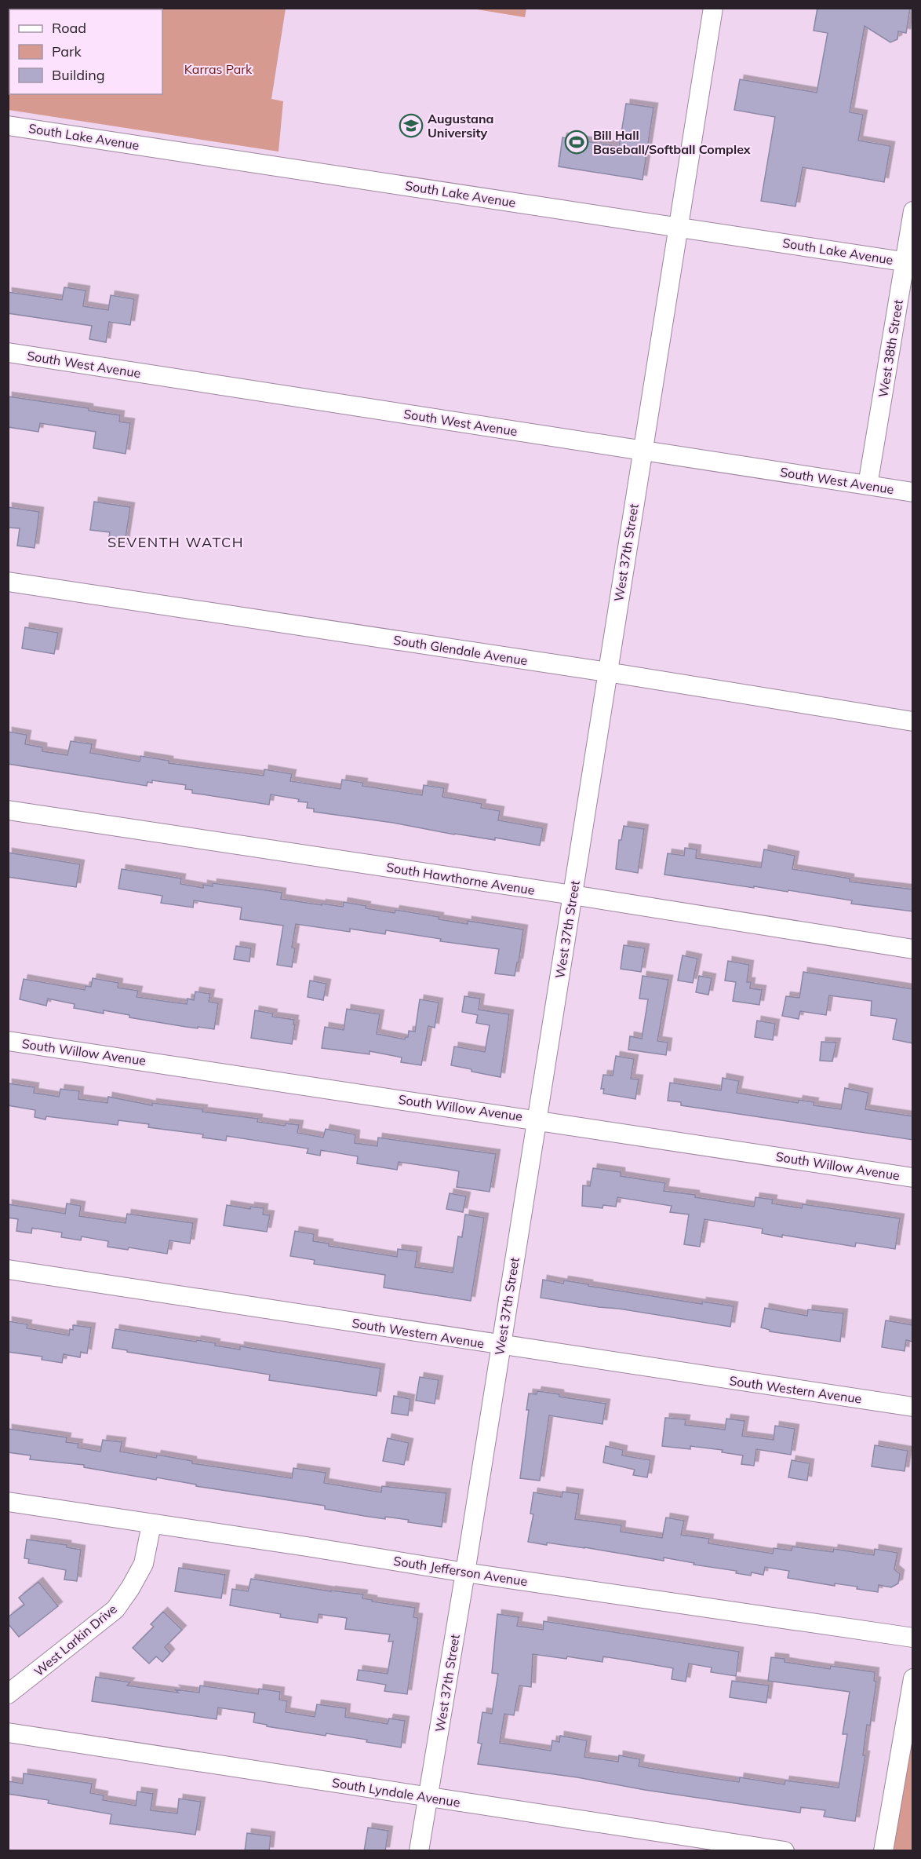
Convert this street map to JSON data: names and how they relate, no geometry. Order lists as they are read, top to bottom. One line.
{"streets":{"street":["South Lake Avenue","West 38th Street","South West Avenue","West 37th Street","South Glendale Avenue","South Hawthorne Avenue","South Willow Avenue","South Western Avenue","South Jefferson Avenue","West Larkin Drive","South Lyndale Avenue"]},"crossings":[["South Lake Avenue","West 38th Street"],["South Lake Avenue","West 37th Street"],["West 38th Street","South West Avenue"],["South West Avenue","West 37th Street"],["West 37th Street","South Glendale Avenue"],["West 37th Street","South Hawthorne Avenue"],["West 37th Street","South Willow Avenue"],["West 37th Street","South Western Avenue"],["West 37th Street","South Jefferson Avenue"],["West 37th Street","South Lyndale Avenue"],["South Jefferson Avenue","West Larkin Drive"]],"districts":["SEVENTH WATCH"],"parks":["Karras Park"],"places":{"school or university":["Augustana University"],"sports":["Bill Hall Baseball/Softball Complex"]},"legend":["Road","Park","Building"]}
